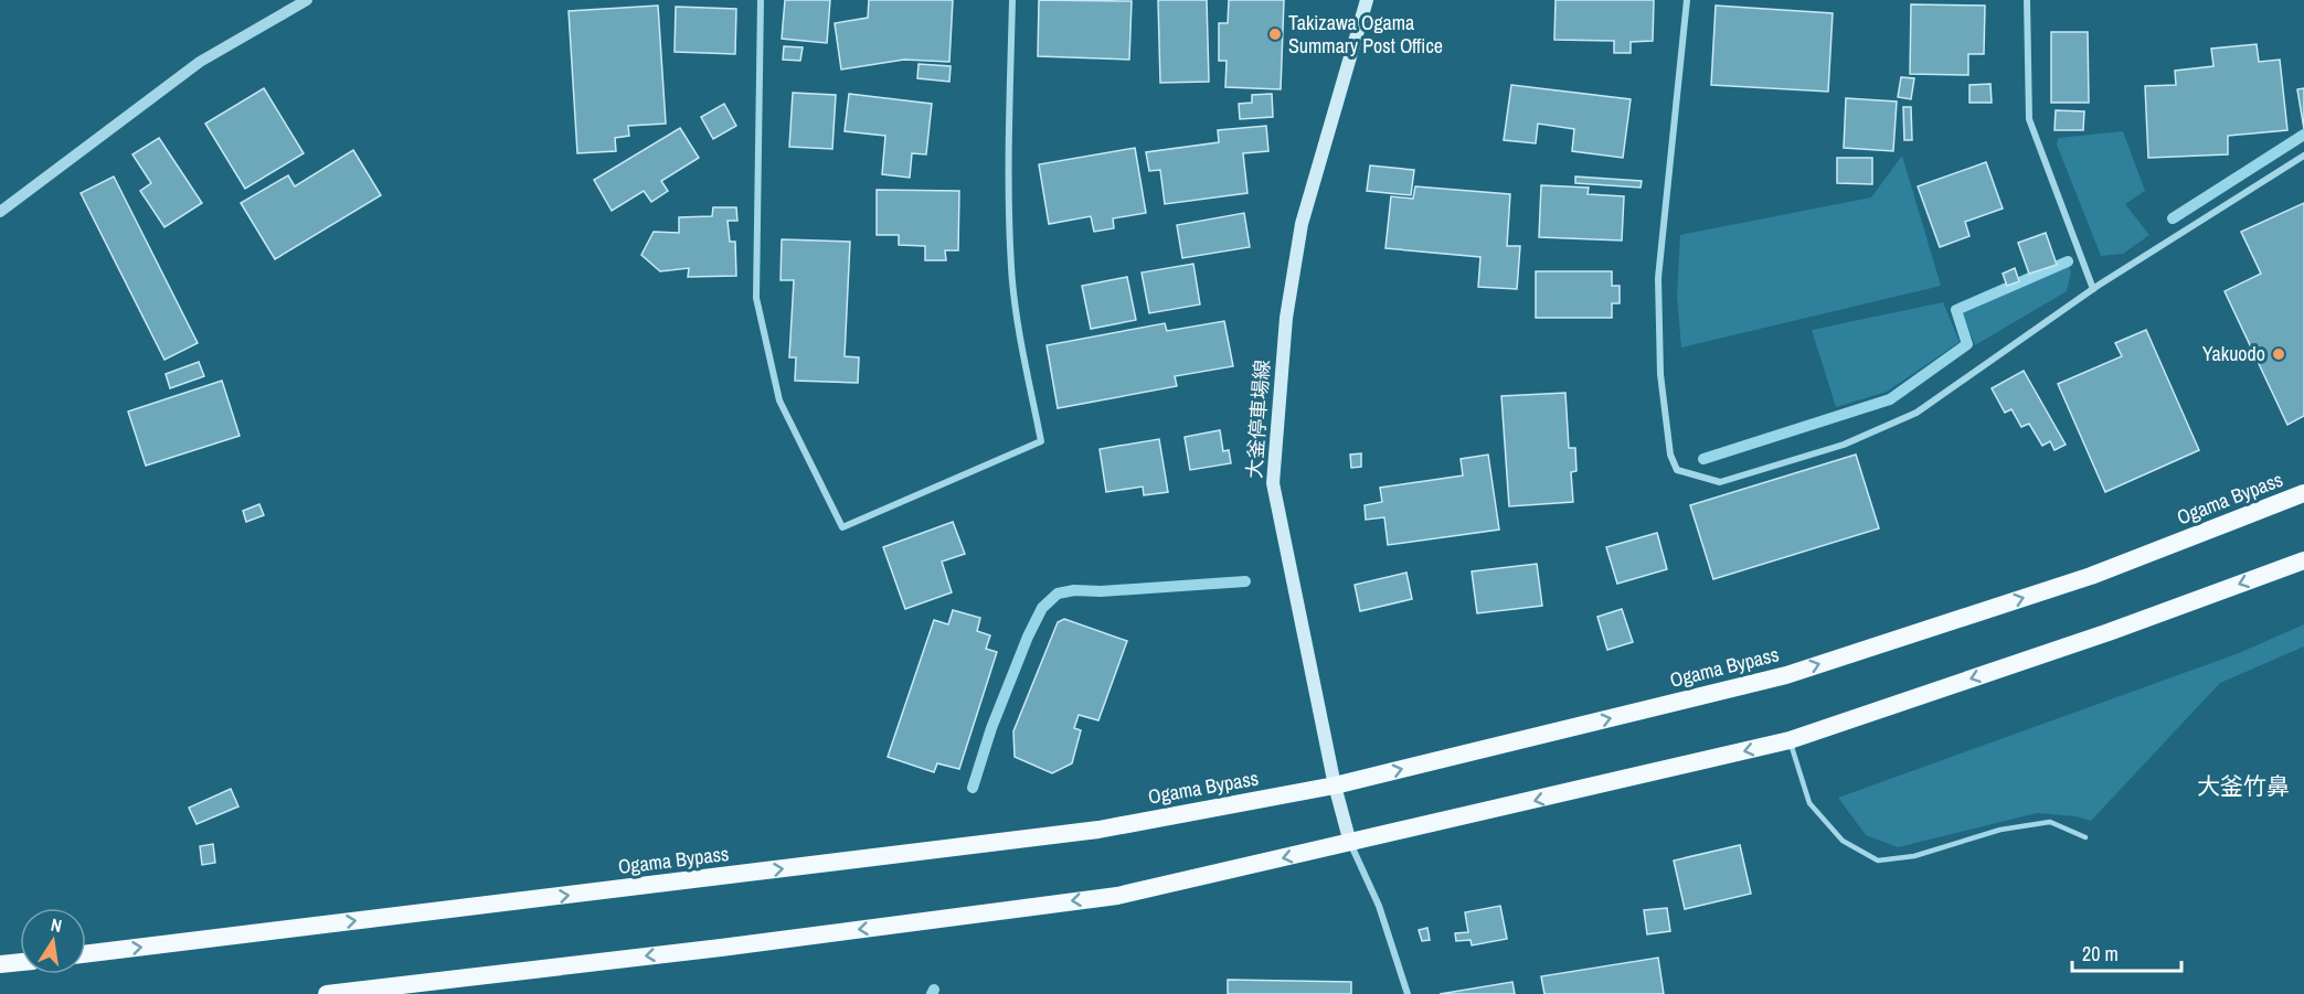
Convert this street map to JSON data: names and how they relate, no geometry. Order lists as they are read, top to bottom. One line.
{"streets":{"highway":["Ogama Bypass"],"main road":["大釜停車場線"]},"crossings":[["大釜停車場線","Ogama Bypass"]],"districts":["大釜竹鼻"],"places":["Takizawa Ogama Summary Post Office","Yakuodo"],"scale_bar":"20 m","north":"top"}
